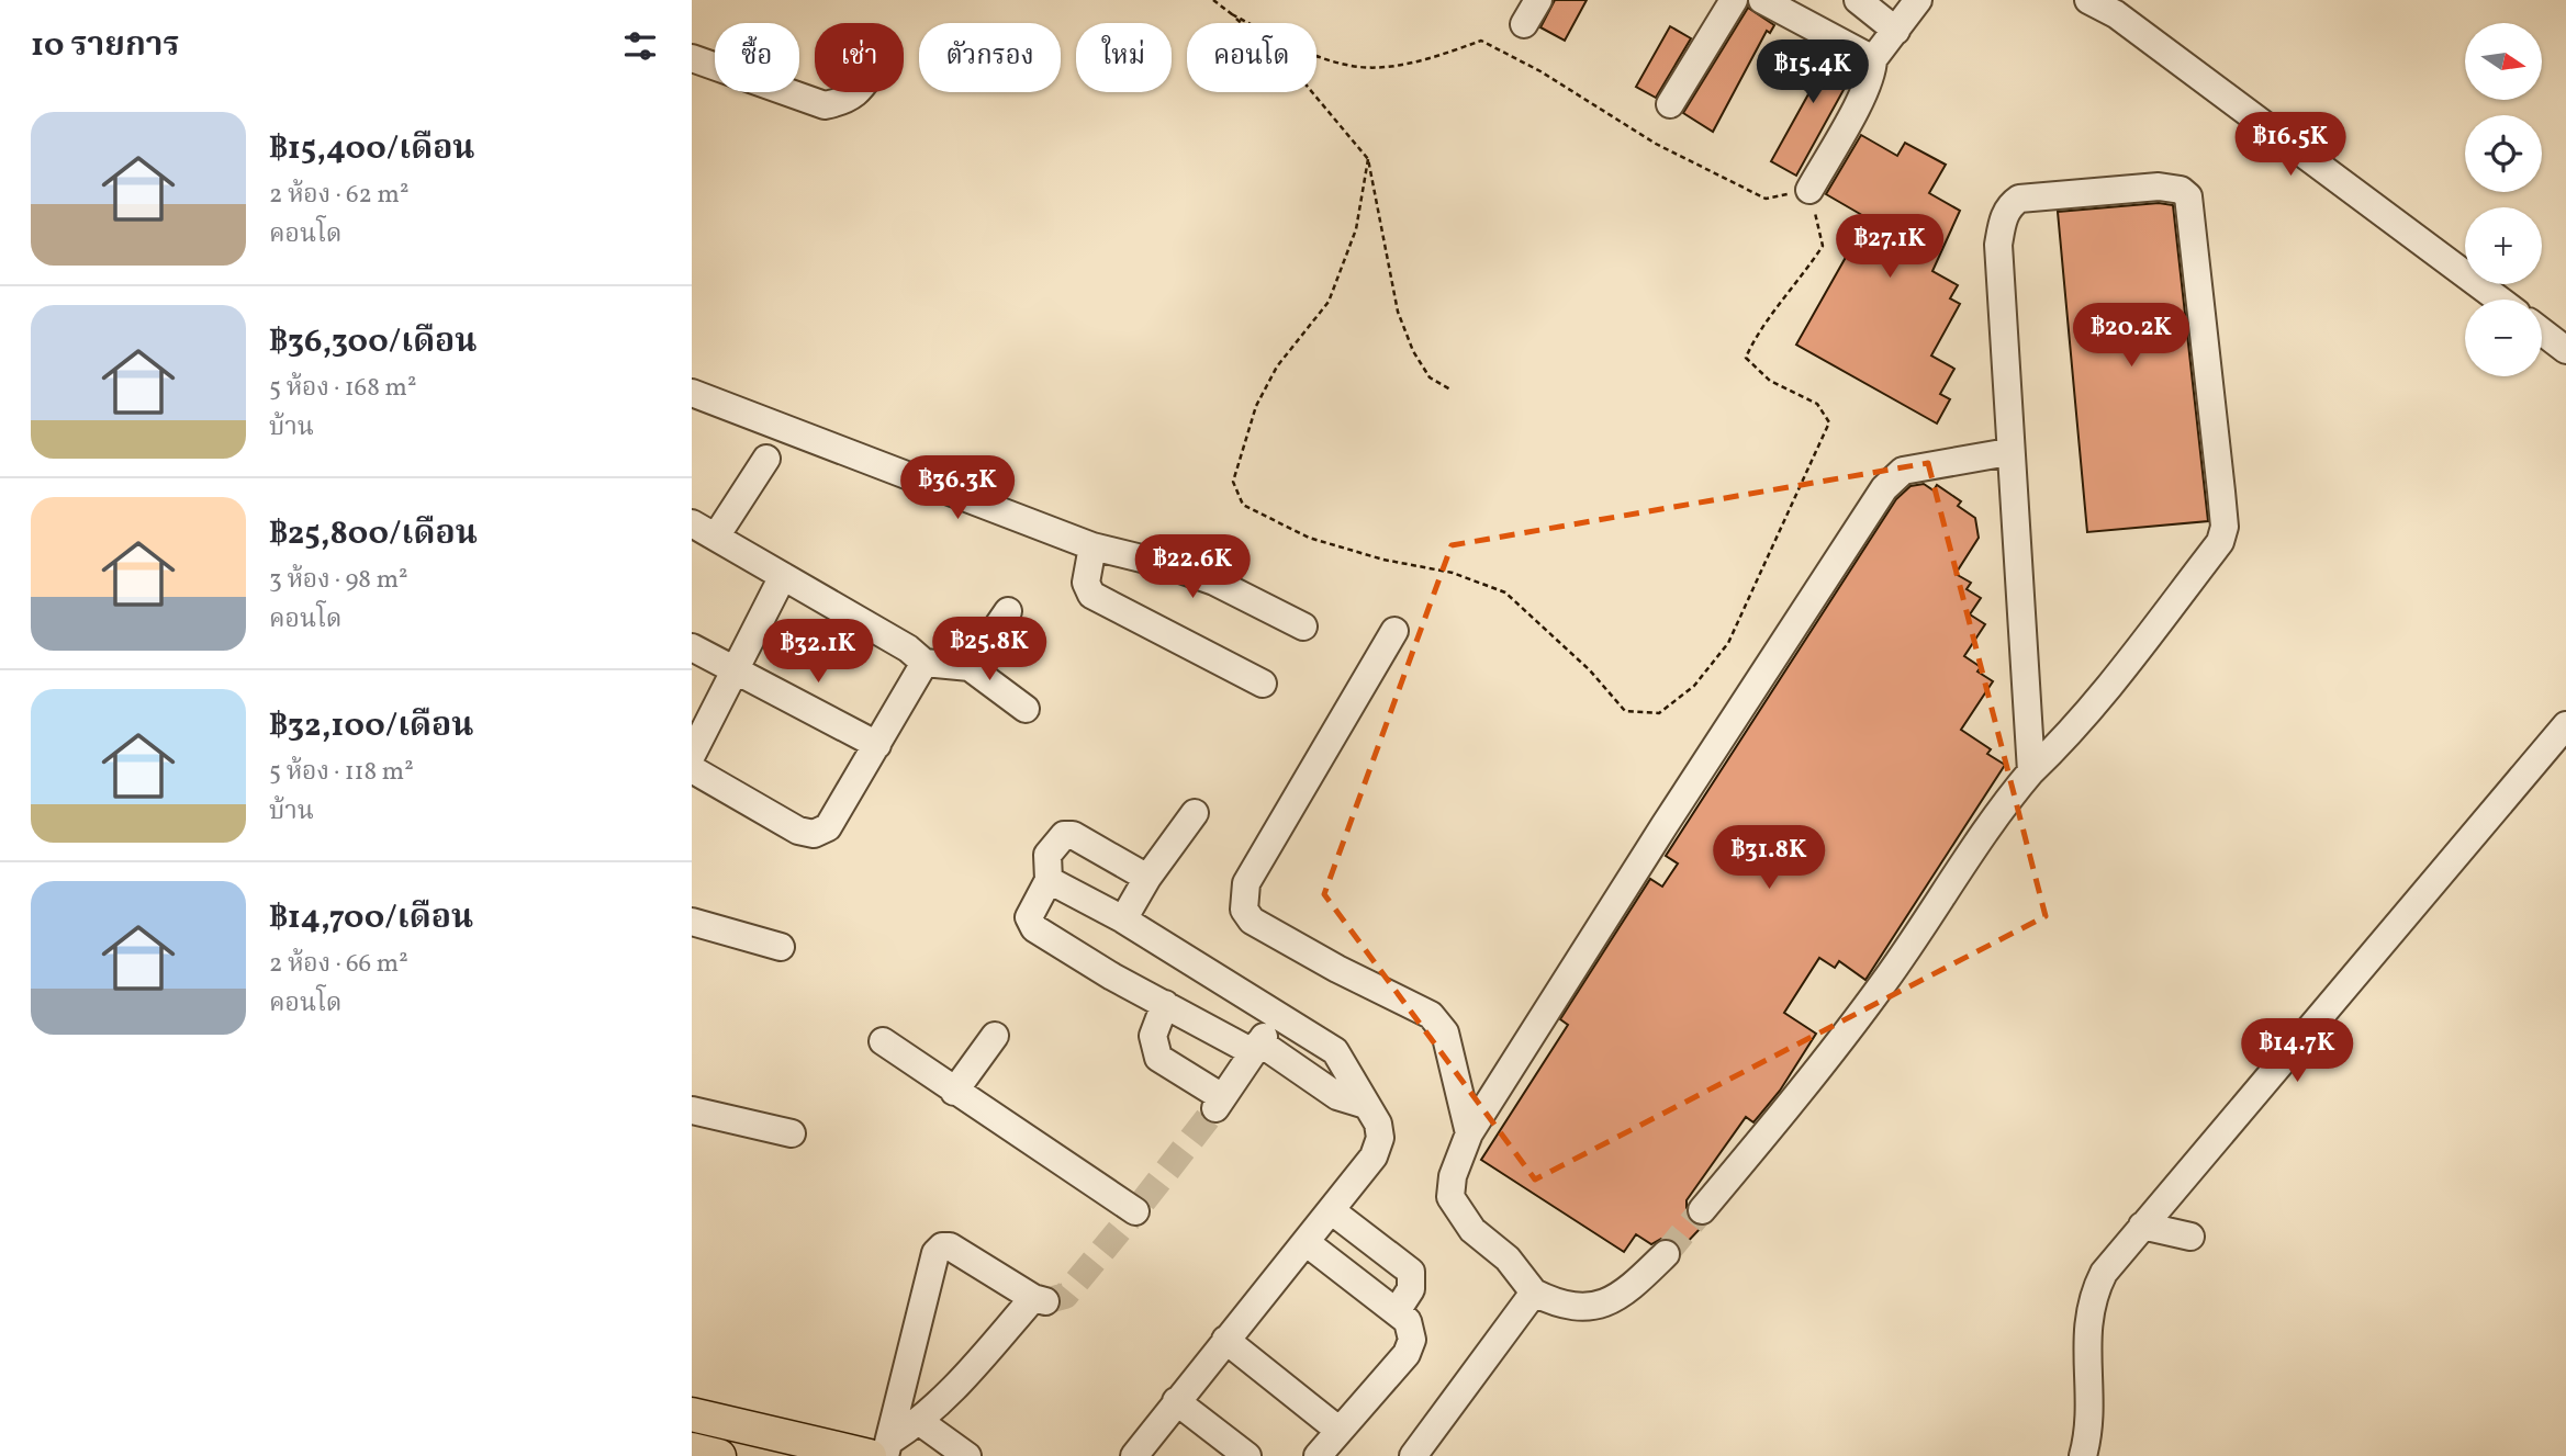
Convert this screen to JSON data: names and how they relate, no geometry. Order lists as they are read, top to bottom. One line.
{"north":"right","page":{"heading":"10 รายการ","map_buttons":["+","−"],"chip":["ซื้อ","เช่า","ตัวกรอง","ใหม่","คอนโด"],"price":["฿15.4K","฿16.5K","฿27.1K","฿20.2K","฿36.3K","฿22.6K","฿25.8K","฿32.1K","฿31.8K","฿14.7K"],"list":[{"name":"฿15,400/เดือน","note":"2 ห้อง · 62 m² · คอนโด"},{"name":"฿36,300/เดือน","note":"5 ห้อง · 168 m² · บ้าน"},{"name":"฿25,800/เดือน","note":"3 ห้อง · 98 m² · คอนโด"},{"name":"฿32,100/เดือน","note":"5 ห้อง · 118 m² · บ้าน"},{"name":"฿14,700/เดือน","note":"2 ห้อง · 66 m² · คอนโด"}]}}
